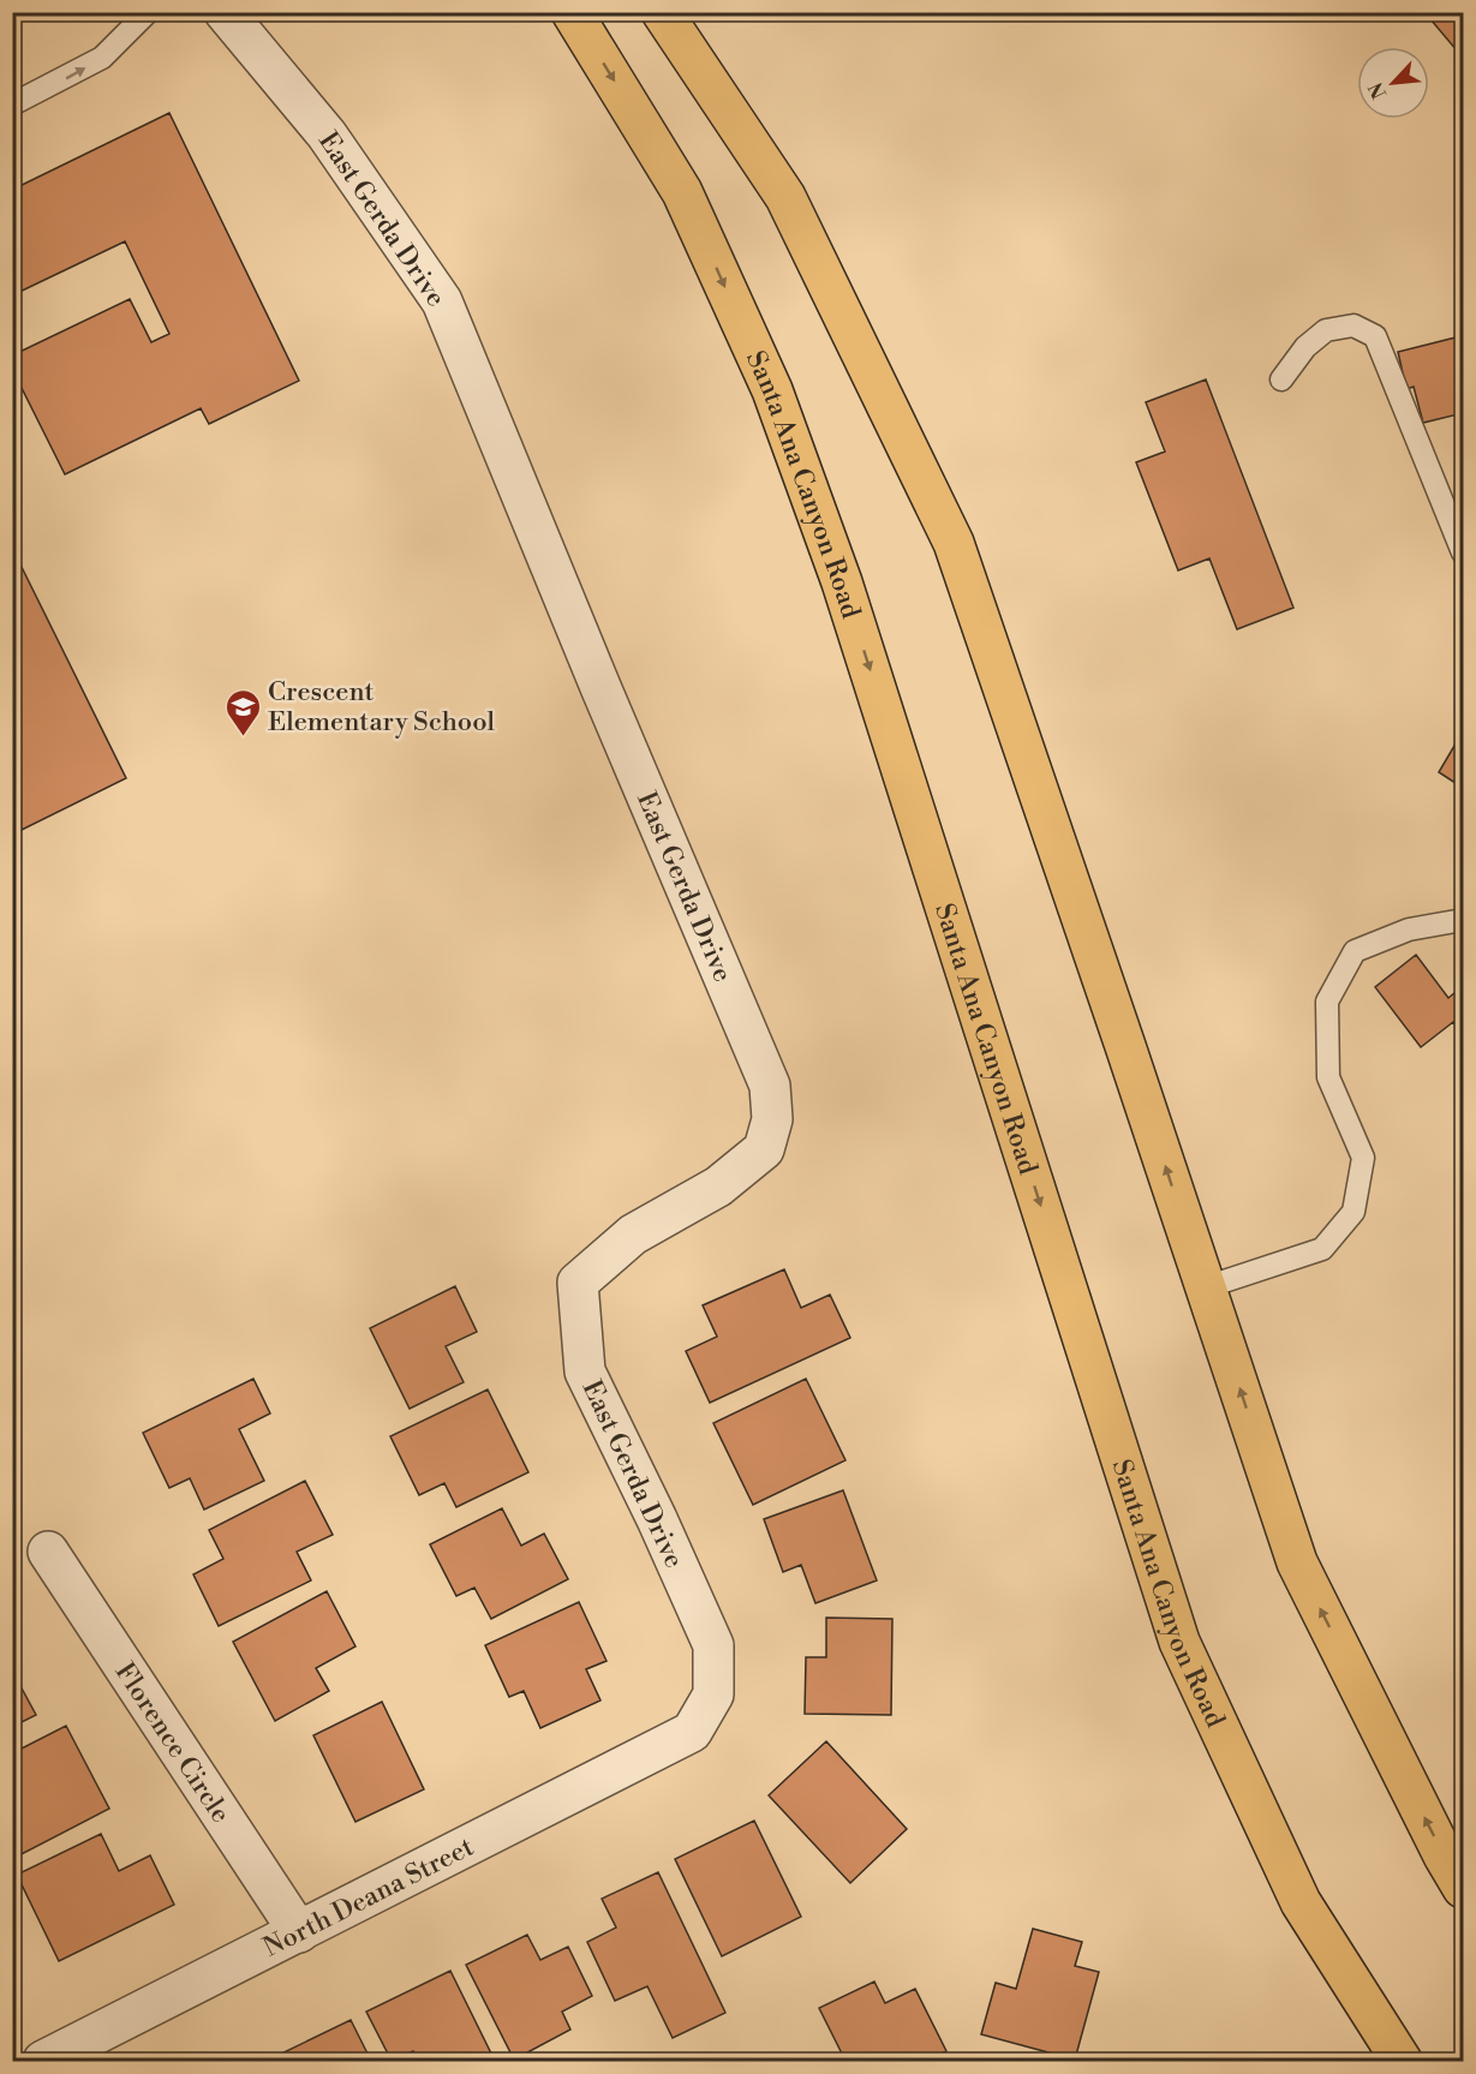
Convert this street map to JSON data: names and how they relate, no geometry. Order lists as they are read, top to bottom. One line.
{"streets":{"main road":["Santa Ana Canyon Road"],"street":["East Gerda Drive","Florence Circle","North Deana Street"]},"crossings":[["East Gerda Drive","North Deana Street"],["Florence Circle","North Deana Street"]],"places":{"school or university":["Crescent Elementary School"]},"north":"bottom left"}
